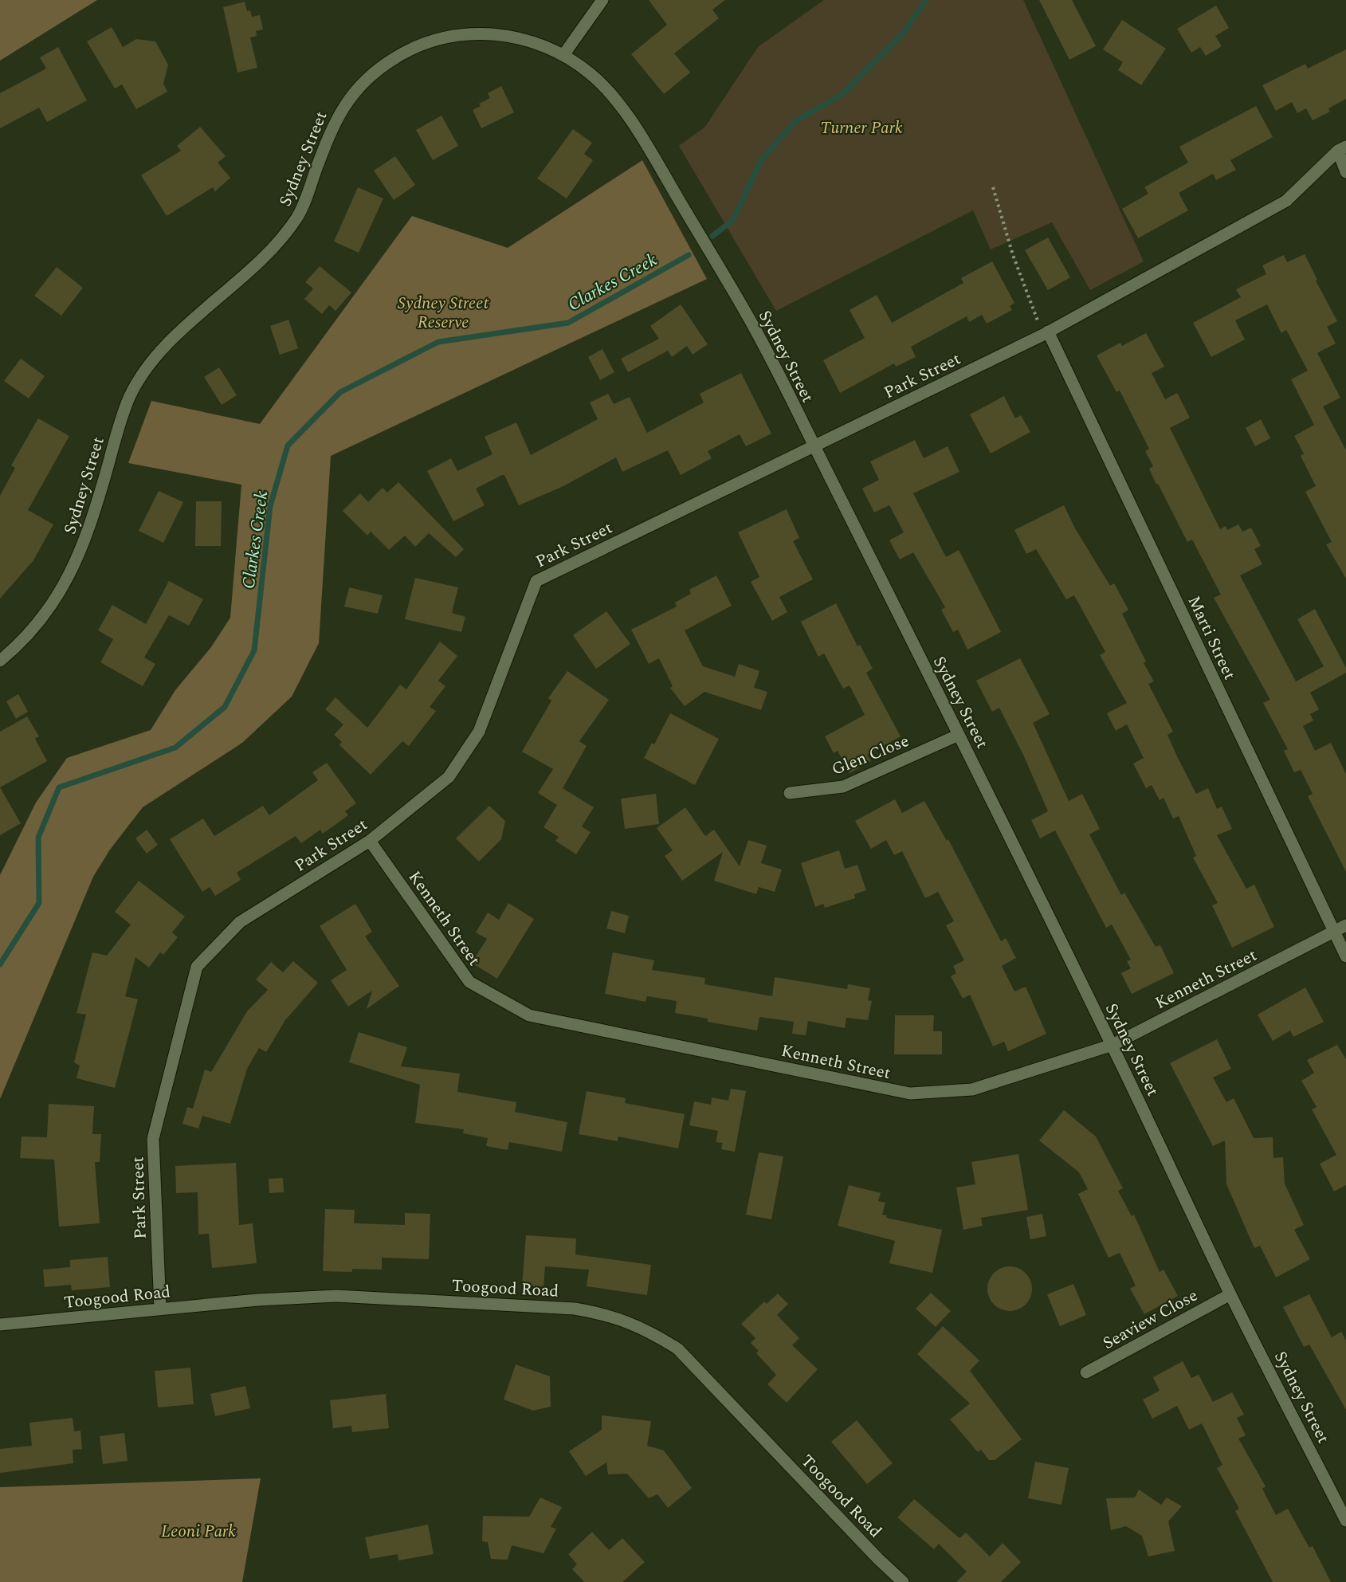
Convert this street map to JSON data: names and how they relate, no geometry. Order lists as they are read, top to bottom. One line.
{"streets":{"street":["Sydney Street","Park Street","Marti Street","Glen Close","Kenneth Street","Toogood Road","Seaview Close"]},"crossings":[["Sydney Street","Park Street"],["Sydney Street","Glen Close"],["Sydney Street","Kenneth Street"],["Sydney Street","Seaview Close"],["Park Street","Marti Street"],["Park Street","Kenneth Street"],["Park Street","Toogood Road"],["Marti Street","Kenneth Street"]],"water":["Clarkes Creek"],"parks":["Turner Park","Sydney Street Reserve","Leoni Park"]}
